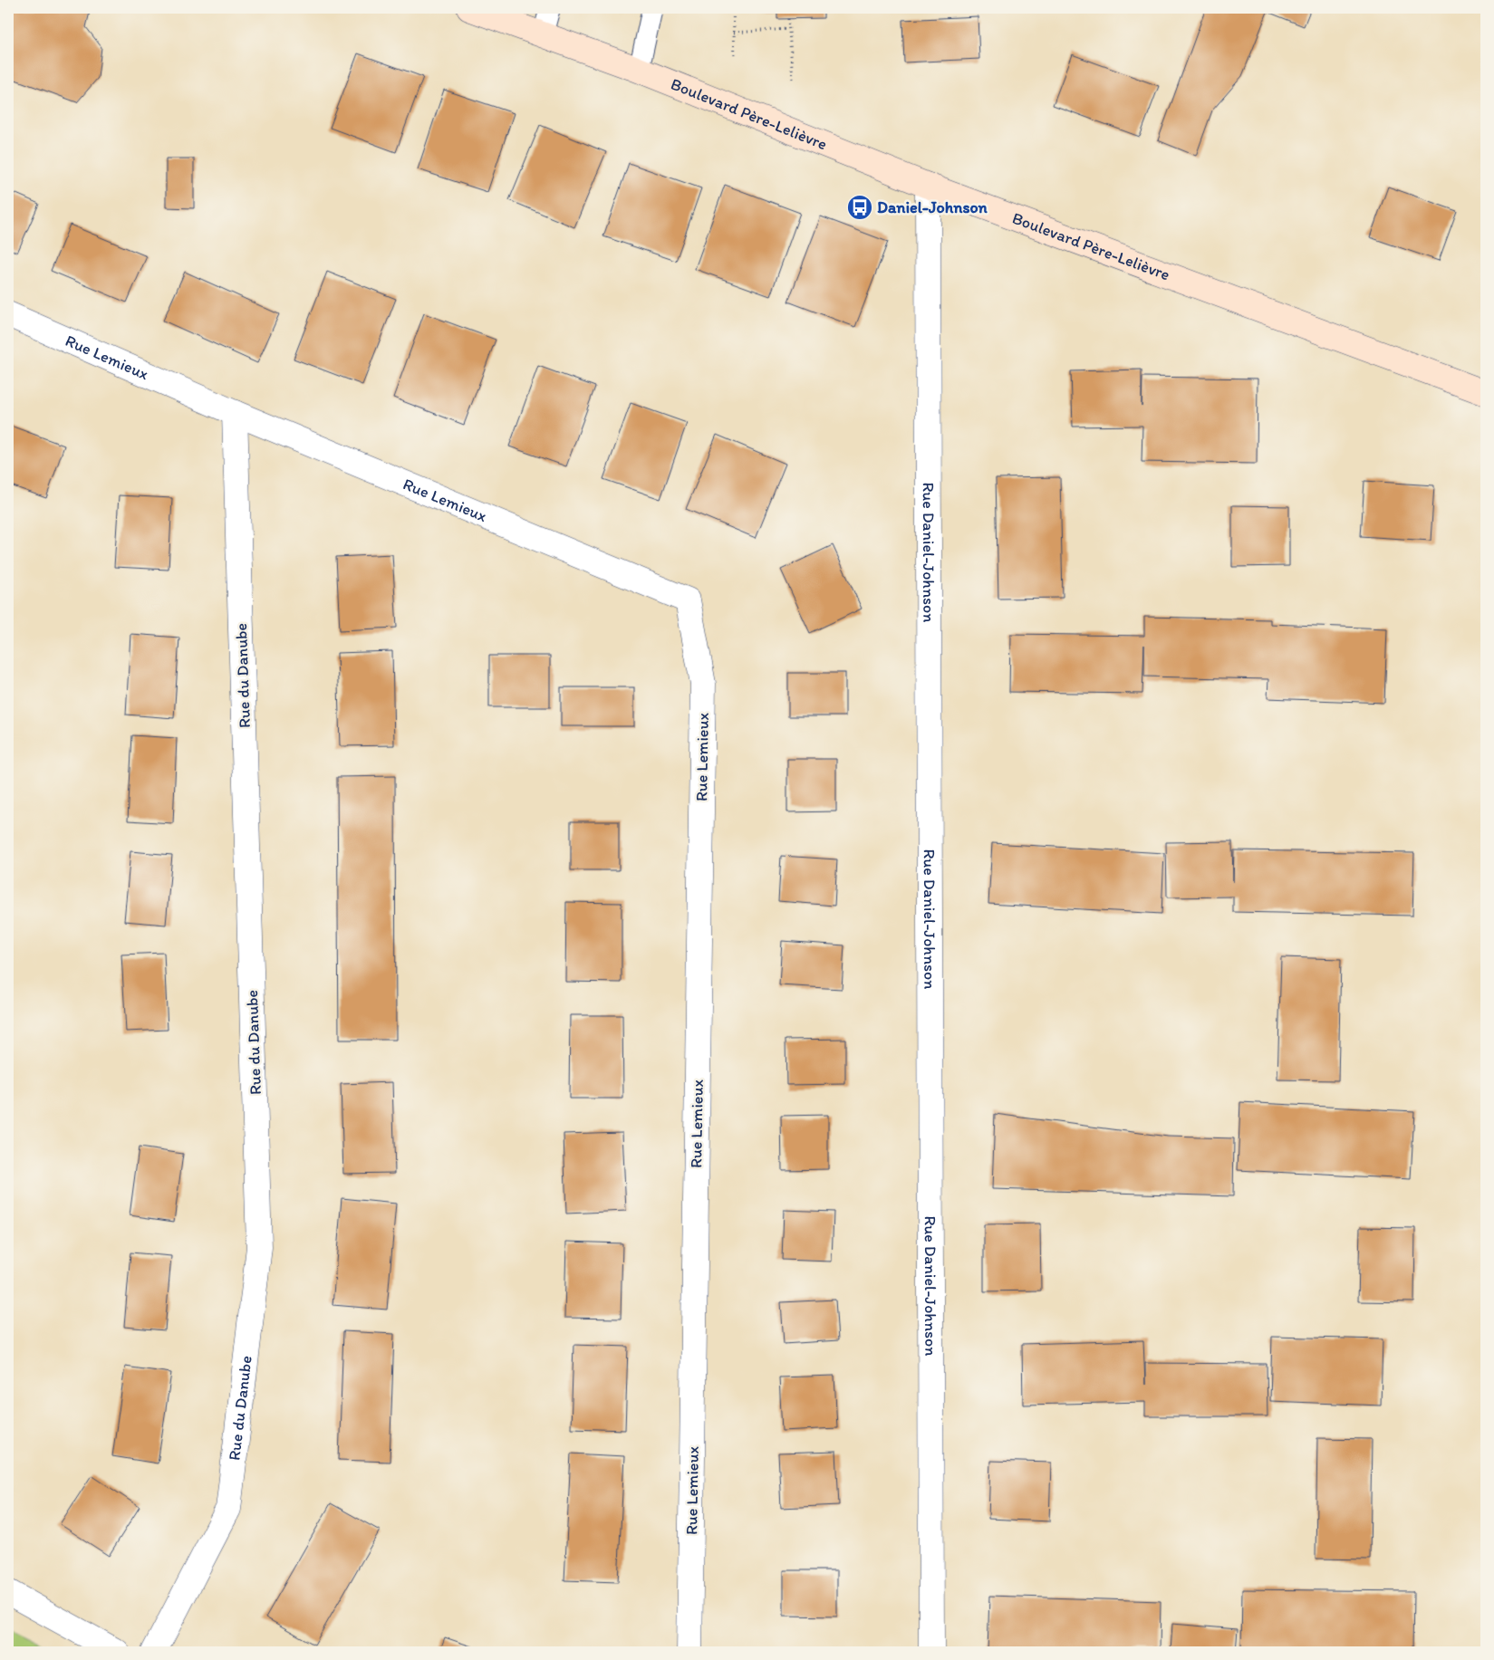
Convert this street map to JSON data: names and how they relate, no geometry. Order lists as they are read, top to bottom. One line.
{"streets":{"main road":["Boulevard Père-Lelièvre"],"street":["Rue Lemieux","Rue Daniel-Johnson","Rue du Danube"]},"crossings":[["Boulevard Père-Lelièvre","Rue Daniel-Johnson"],["Rue Lemieux","Rue du Danube"]],"places":{"bus stop":["Daniel-Johnson"]}}
